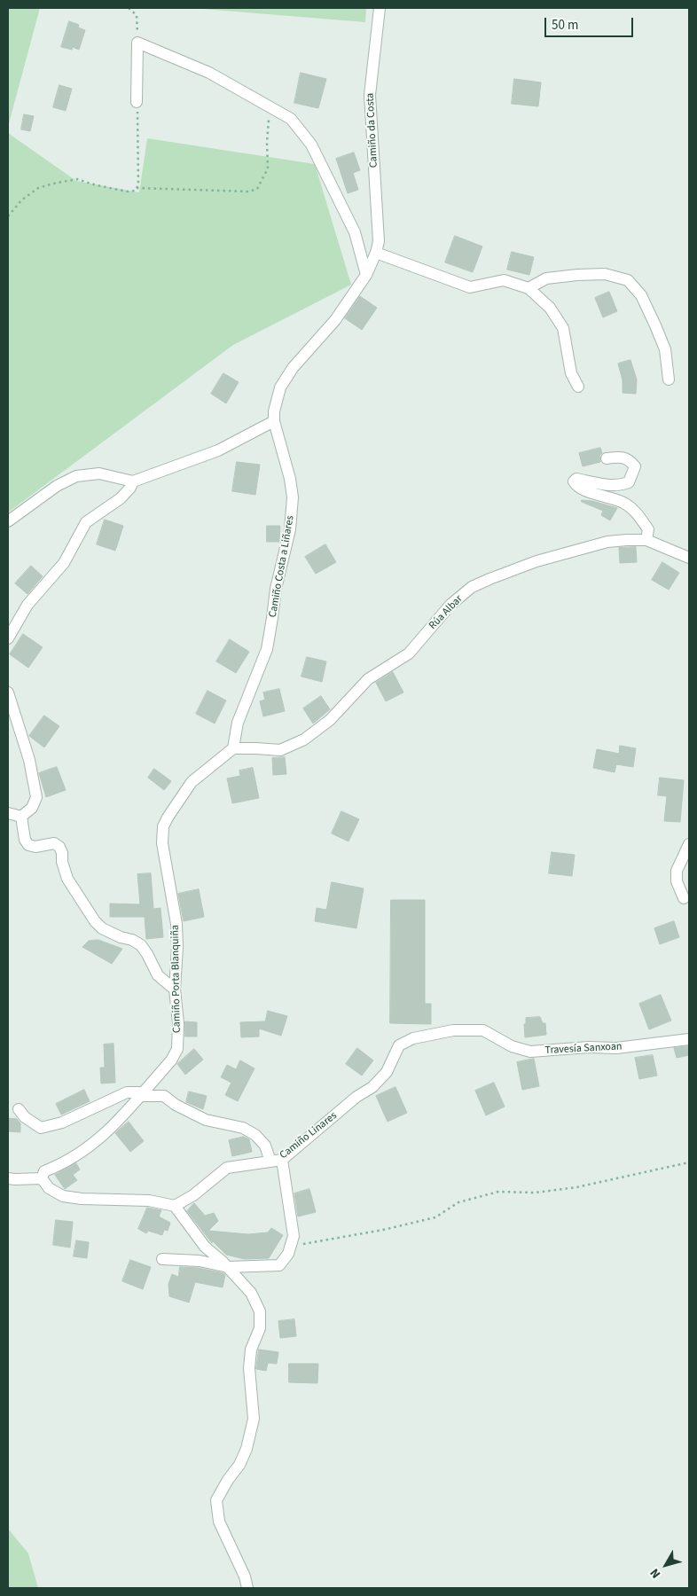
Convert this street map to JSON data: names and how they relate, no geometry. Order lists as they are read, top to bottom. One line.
{"streets":{"street":["Camiño da Costa","Camiño Costa a Liñares","Rúa Albar","Camiño Porta Blanquiña","Travesía Sanxoan","Camiño Linares"]},"crossings":[["Camiño da Costa","Camiño Costa a Liñares"],["Camiño Costa a Liñares","Rúa Albar"],["Camiño Costa a Liñares","Camiño Porta Blanquiña"],["Rúa Albar","Camiño Porta Blanquiña"],["Travesía Sanxoan","Camiño Linares"]],"scale_bar":"50 m","north":"bottom left"}
